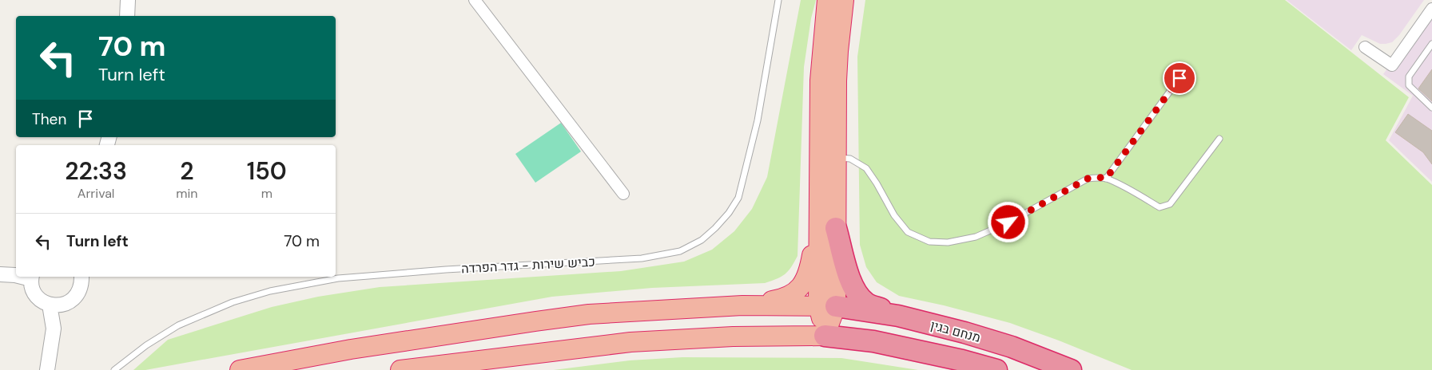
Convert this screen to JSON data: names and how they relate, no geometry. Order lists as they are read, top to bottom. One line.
{"streets":{"highway":["מנחם בגין"],"lane":["כביש שירות - גדר הפרדה"]},"page":{"turn":["70 m","Turn left"],"then":"Then","eta":["22:33","Arrival","2","min","150","m"],"list":[{"name":"Turn left","value":"70 m"}]}}
